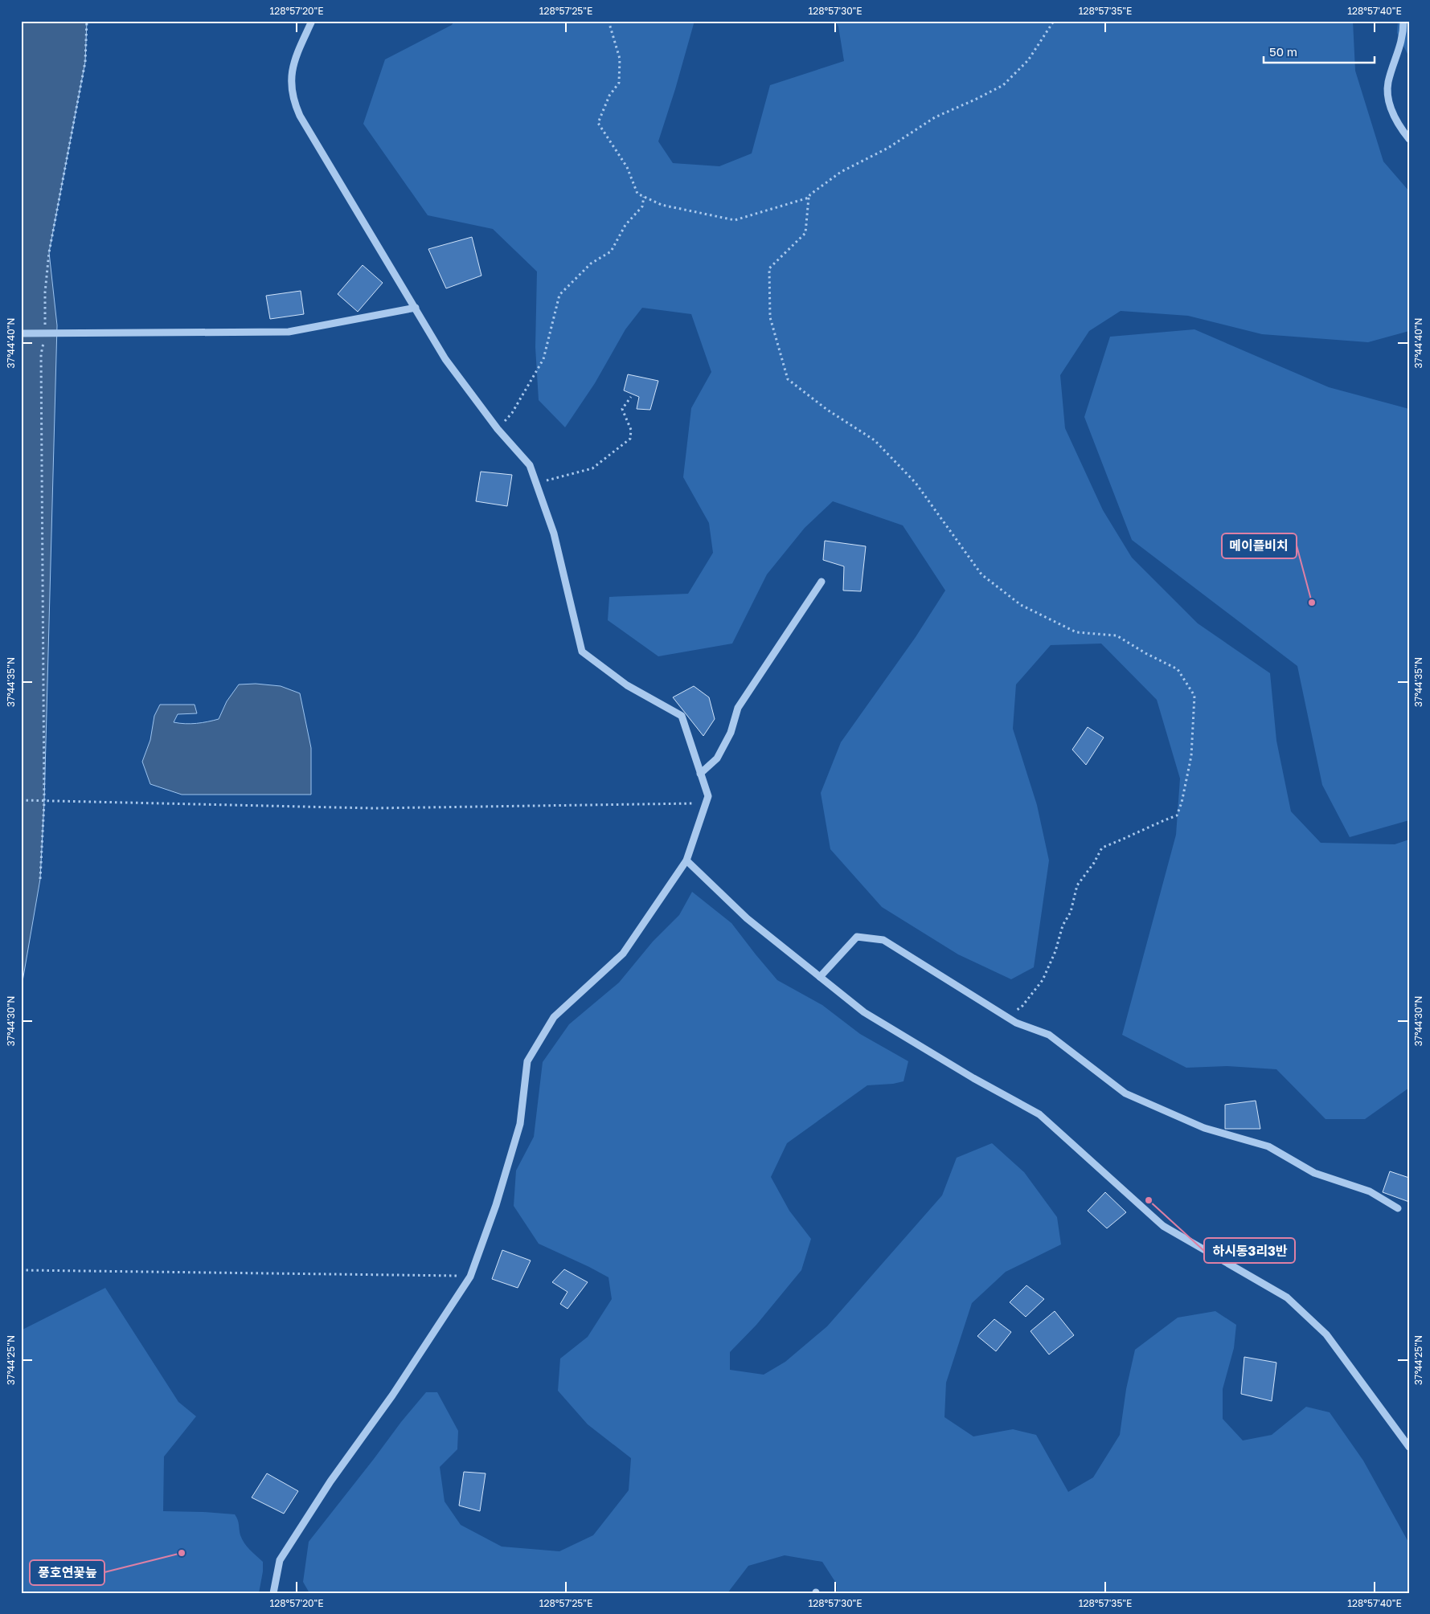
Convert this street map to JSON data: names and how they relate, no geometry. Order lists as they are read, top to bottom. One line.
{"places":["메이플비치","하시동3리3반","풍호연꽃늪"],"scale_bar":"50 m","coordinates":["128°57'20\"E","128°57'25\"E","128°57'30\"E","128°57'35\"E","128°57'40\"E","37°44'40\"N","37°44'35\"N","37°44'30\"N","37°44'25\"N"]}
